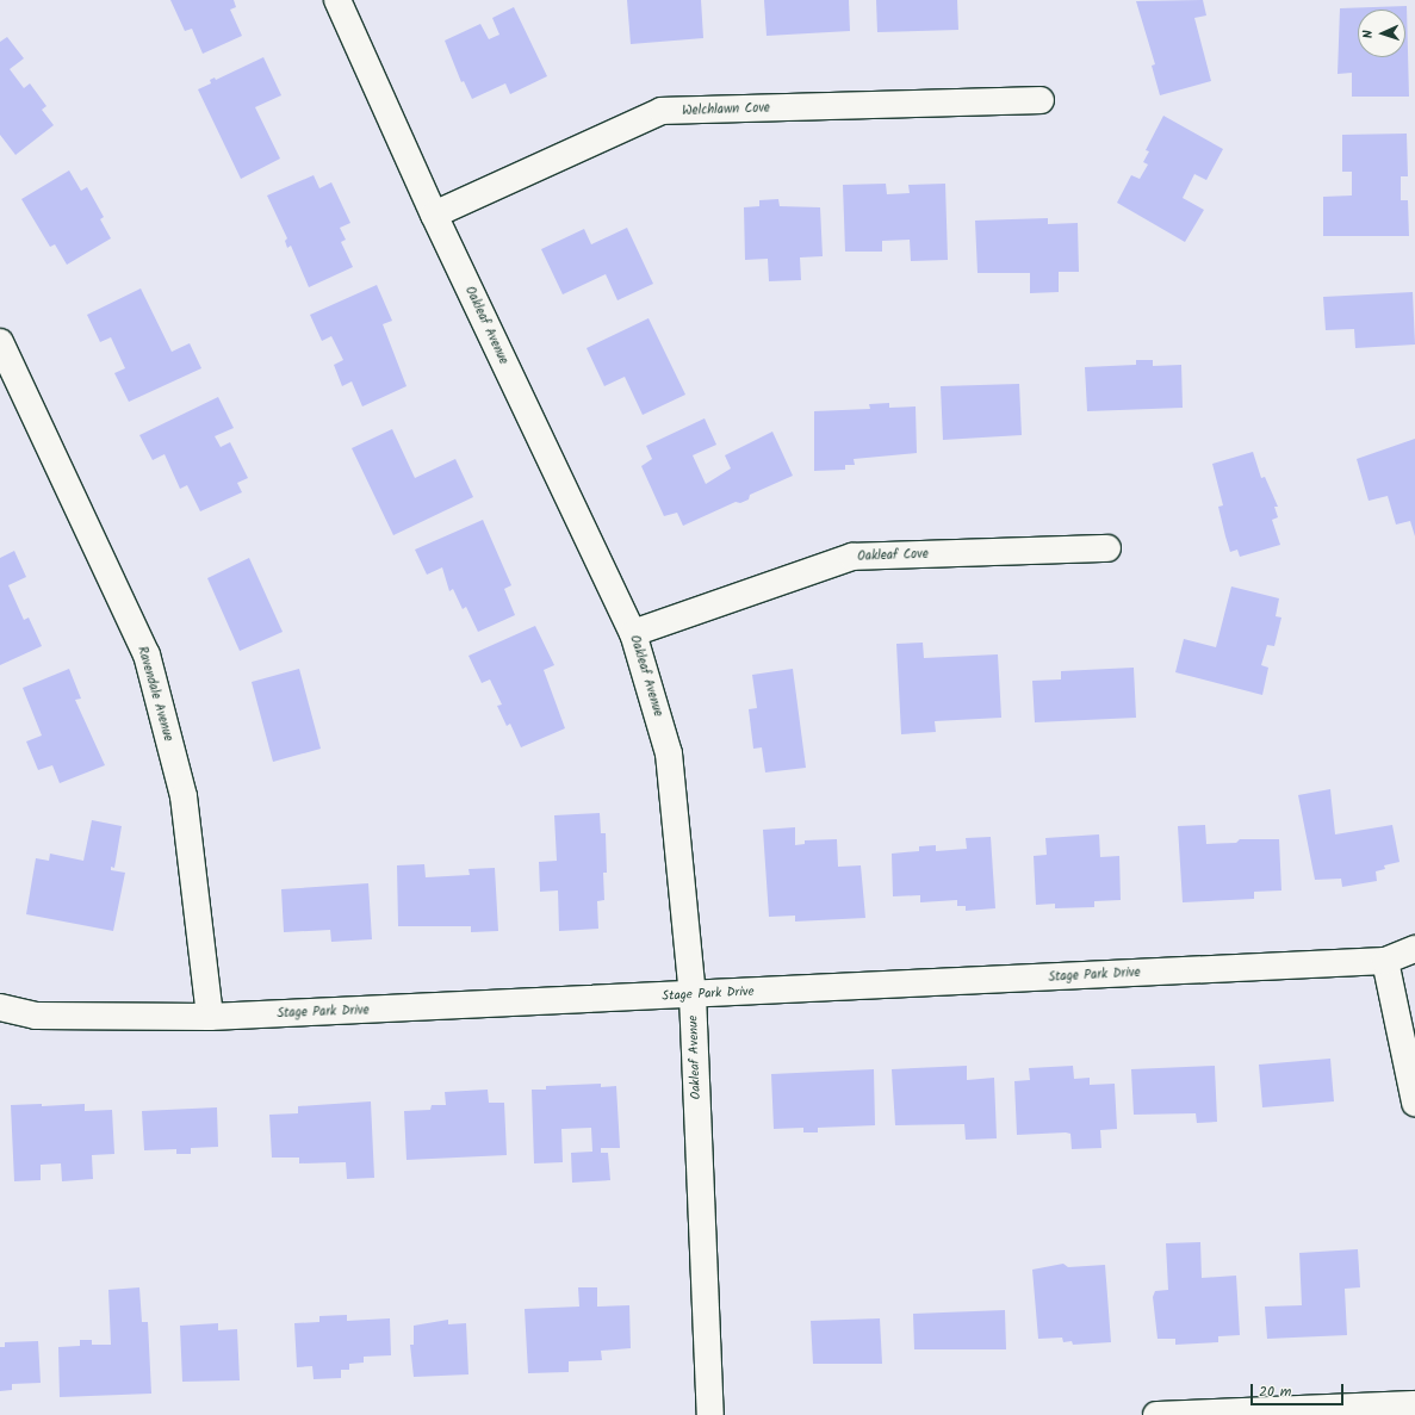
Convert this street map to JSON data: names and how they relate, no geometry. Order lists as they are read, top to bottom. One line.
{"streets":{"street":["Welchlawn Cove","Oakleaf Avenue","Oakleaf Cove","Ravendale Avenue","Stage Park Drive"]},"crossings":[["Welchlawn Cove","Oakleaf Avenue"],["Oakleaf Avenue","Oakleaf Cove"],["Oakleaf Avenue","Stage Park Drive"],["Ravendale Avenue","Stage Park Drive"]],"scale_bar":"20 m","north":"left"}
